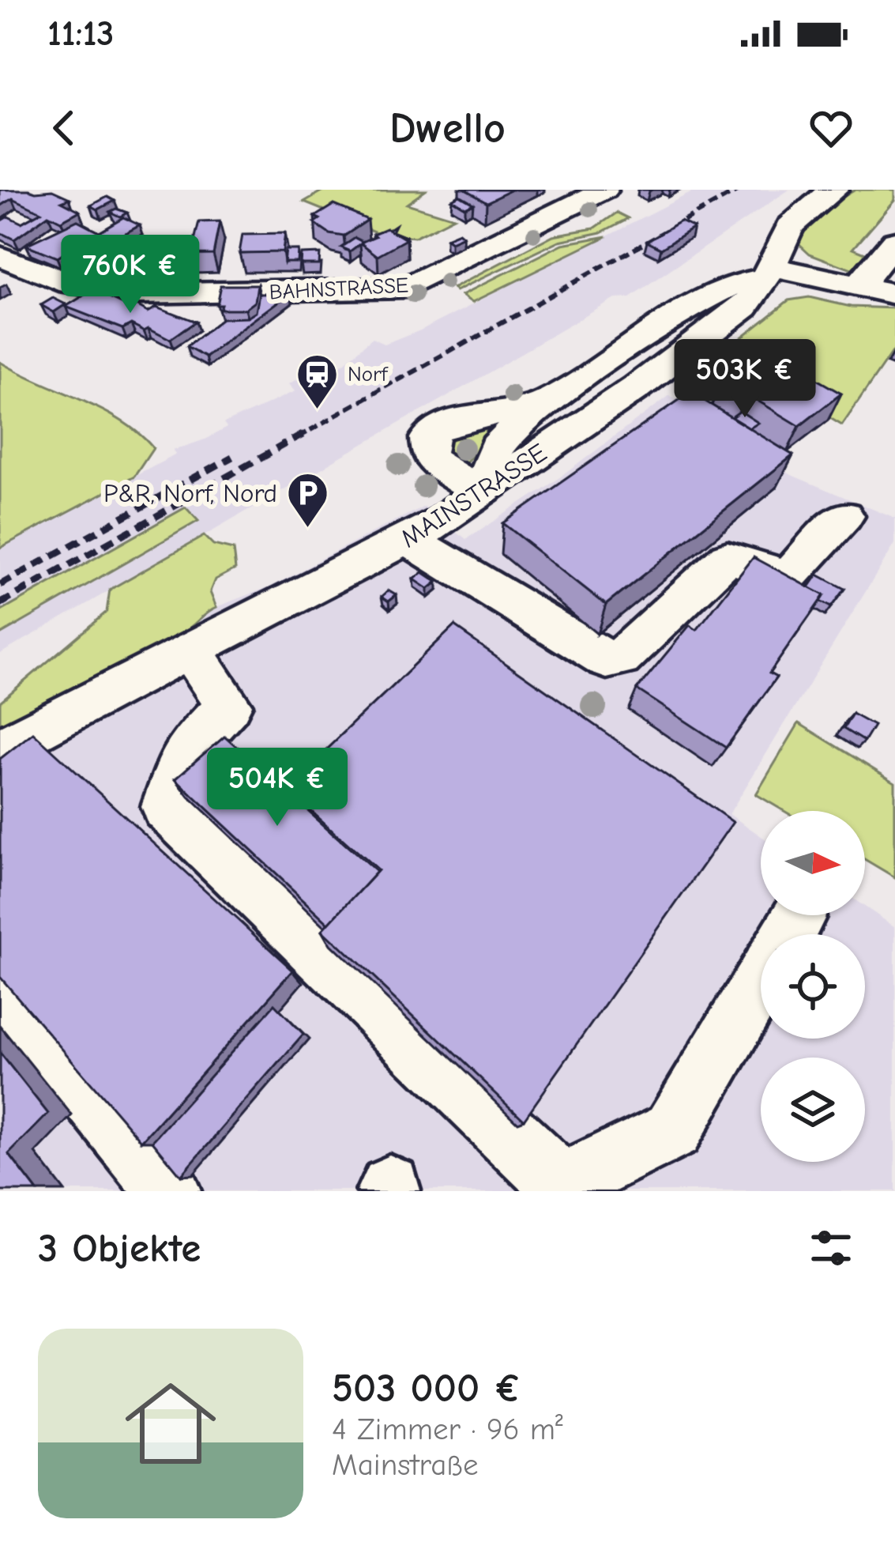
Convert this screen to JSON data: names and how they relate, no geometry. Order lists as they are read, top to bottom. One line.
{"streets":{"street":["BAHNSTRASSE","MAINSTRASSE"]},"places":{"station":["Norf"],"parking":["P&R, Norf, Nord"]},"north":"right","page":{"status":"11:13","header":"Dwello","price":["760K €","503K €","504K €"],"heading":"3 Objekte","list":[{"name":"503 000 €","note":"4 Zimmer · 96 m² · Mainstraße"}]}}
